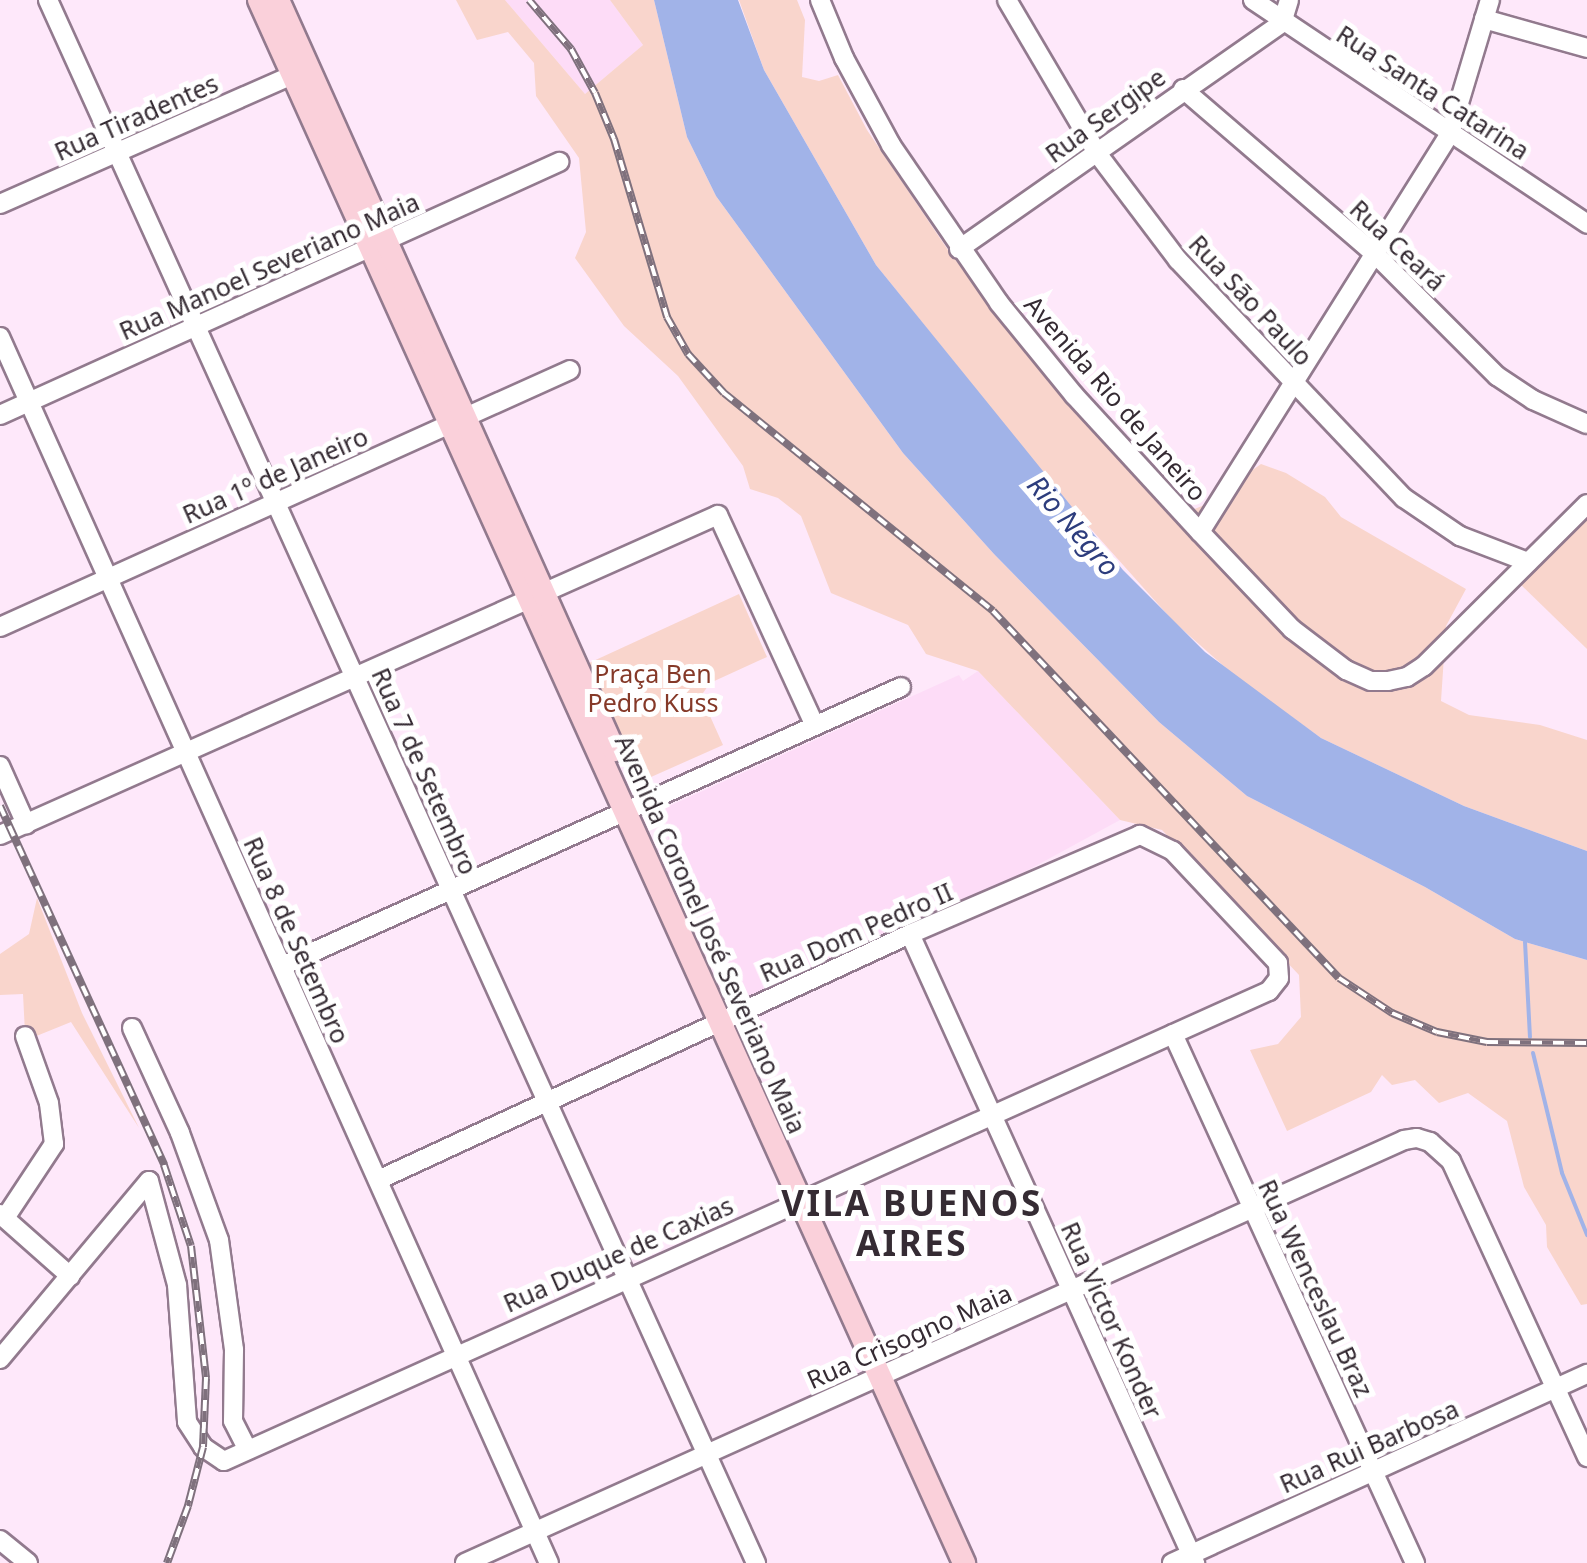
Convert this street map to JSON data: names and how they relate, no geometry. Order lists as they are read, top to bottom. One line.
{"streets":{"main road":["Avenida Coronel José Severiano Maia"],"street":["Rua Santa Catarina","Rua Sergipe","Rua Tiradentes","Rua Ceará","Rua Manoel Severiano Maia","Rua São Paulo","Avenida Rio de Janeiro","Rua 1º de Janeiro","Rua 7 de Setembro","Rua Dom Pedro II","Rua 8 de Setembro","Rua Duque de Caxias","Rua Wenceslau Braz","Rua Victor Konder","Rua Crisogno Maia","Rua Rui Barbosa"]},"crossings":[["Rua Santa Catarina","Rua Sergipe"],["Rua Sergipe","Rua Ceará"],["Rua Sergipe","Rua São Paulo"],["Rua Sergipe","Avenida Rio de Janeiro"],["Rua Tiradentes","Rua 7 de Setembro"],["Rua Tiradentes","Avenida Coronel José Severiano Maia"],["Rua Manoel Severiano Maia","Rua 7 de Setembro"],["Rua Manoel Severiano Maia","Avenida Coronel José Severiano Maia"],["Rua Manoel Severiano Maia","Rua 8 de Setembro"],["Rua São Paulo","Avenida Rio de Janeiro"],["Rua 1º de Janeiro","Rua 7 de Setembro"],["Rua 1º de Janeiro","Avenida Coronel José Severiano Maia"],["Rua 1º de Janeiro","Rua 8 de Setembro"],["Rua 7 de Setembro","Rua Dom Pedro II"],["Rua 7 de Setembro","Rua Duque de Caxias"],["Rua 7 de Setembro","Rua Crisogno Maia"],["Rua Dom Pedro II","Avenida Coronel José Severiano Maia"],["Rua Dom Pedro II","Rua 8 de Setembro"],["Rua Dom Pedro II","Rua Duque de Caxias"],["Rua Dom Pedro II","Rua Victor Konder"],["Avenida Coronel José Severiano Maia","Rua Duque de Caxias"],["Avenida Coronel José Severiano Maia","Rua Crisogno Maia"],["Rua 8 de Setembro","Rua Duque de Caxias"],["Rua 8 de Setembro","Rua Crisogno Maia"],["Rua Duque de Caxias","Rua Wenceslau Braz"],["Rua Duque de Caxias","Rua Victor Konder"],["Rua Wenceslau Braz","Rua Crisogno Maia"],["Rua Wenceslau Braz","Rua Rui Barbosa"],["Rua Victor Konder","Rua Crisogno Maia"],["Rua Victor Konder","Rua Rui Barbosa"],["Rua Crisogno Maia","Rua Rui Barbosa"]],"districts":["VILA BUENOS AIRES"],"water":["Rio Negro"],"parks":["Praça Ben Pedro Kuss"]}
